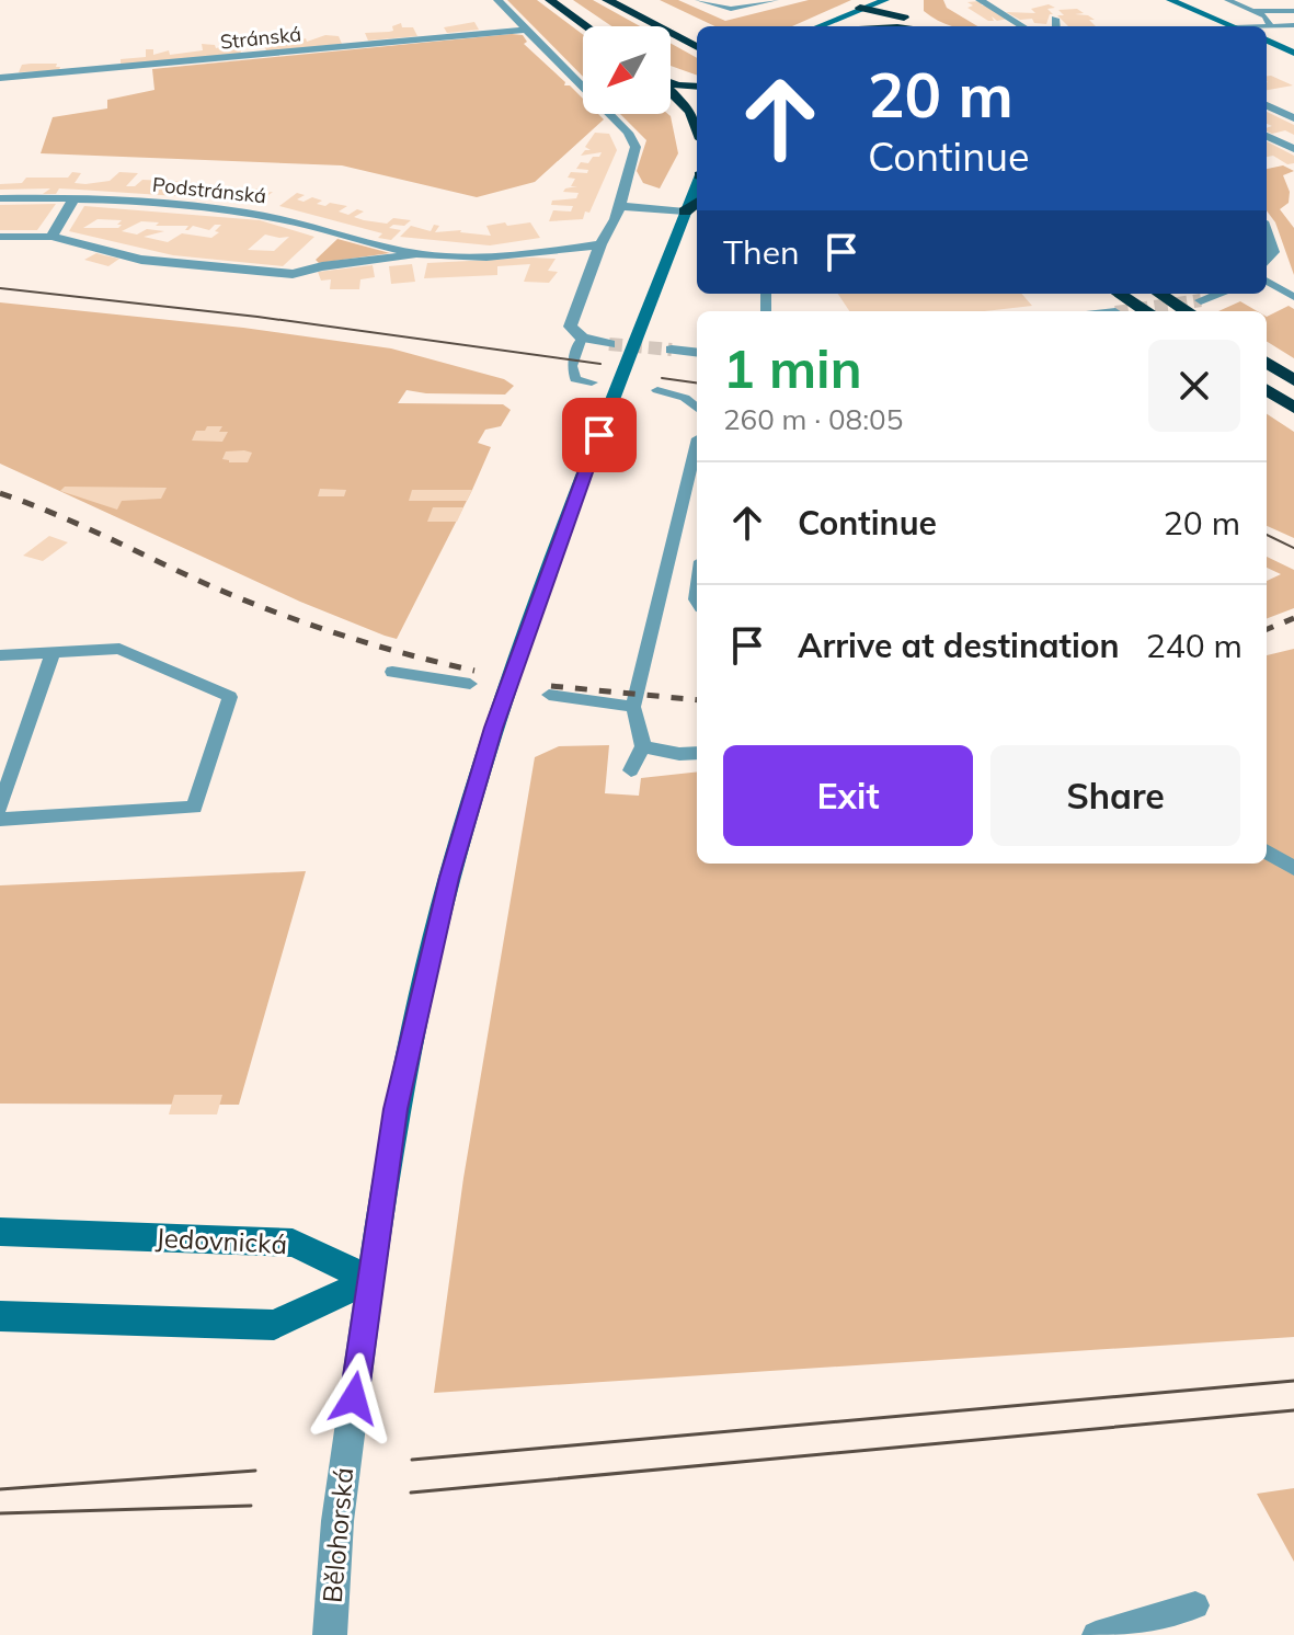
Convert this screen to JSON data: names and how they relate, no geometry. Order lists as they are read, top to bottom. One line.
{"streets":{"main road":["Jedovnická"],"street":["Stránská","Podstránská","Bělohorská"]},"crossings":[["Jedovnická","Bělohorská"]],"north":"bottom left","page":{"turn":["20 m","Continue"],"then":"Then","heading":["1 min","260 m · 08:05"],"list":[{"name":"Continue","value":"20 m"},{"name":"Arrive at destination","value":"240 m"}],"buttons":["Exit","Share"]}}
